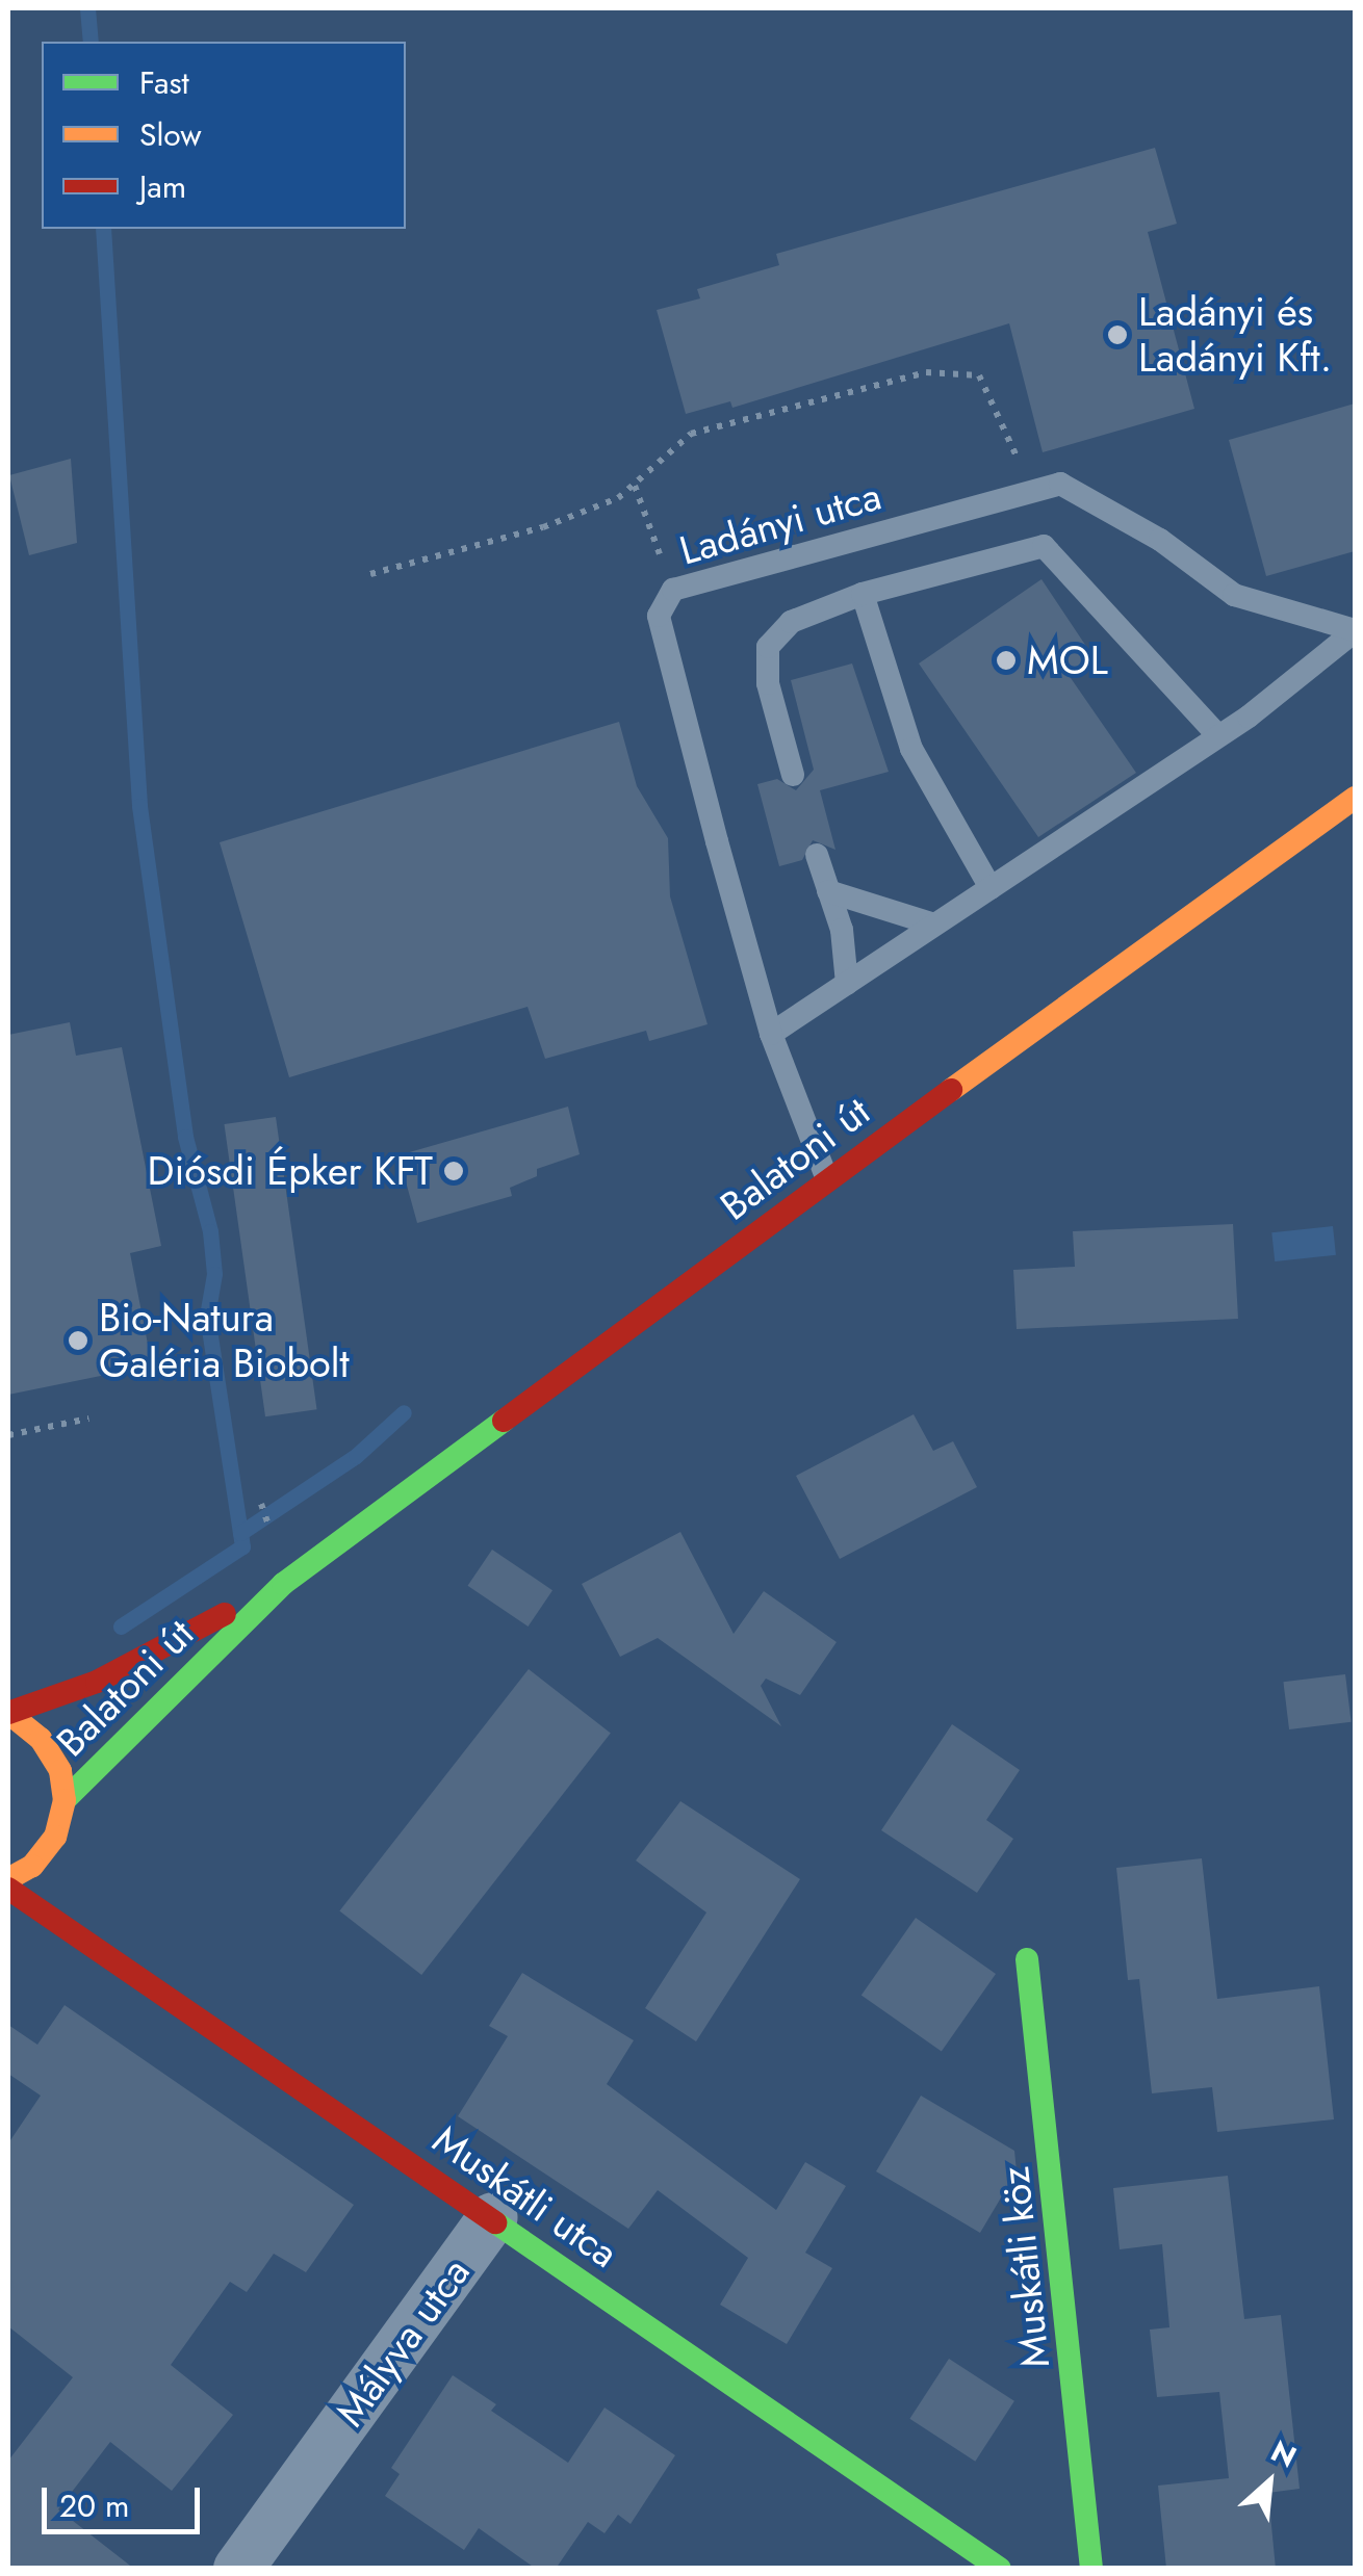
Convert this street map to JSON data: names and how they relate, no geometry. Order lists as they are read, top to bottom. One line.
{"streets":{"main road":["Balatoni út","Muskátli utca","Muskátli köz"],"street":["Mályva utca"],"lane":["Ladányi utca"]},"crossings":[["Ladányi utca","Balatoni út"],["Muskátli utca","Mályva utca"]],"places":["Ladányi és Ladányi Kft.","MOL","Diósdi Épker KFT","Bio-Natura Galéria Biobolt"],"legend":["Fast","Slow","Jam"],"scale_bar":"20 m","north":"top right"}
